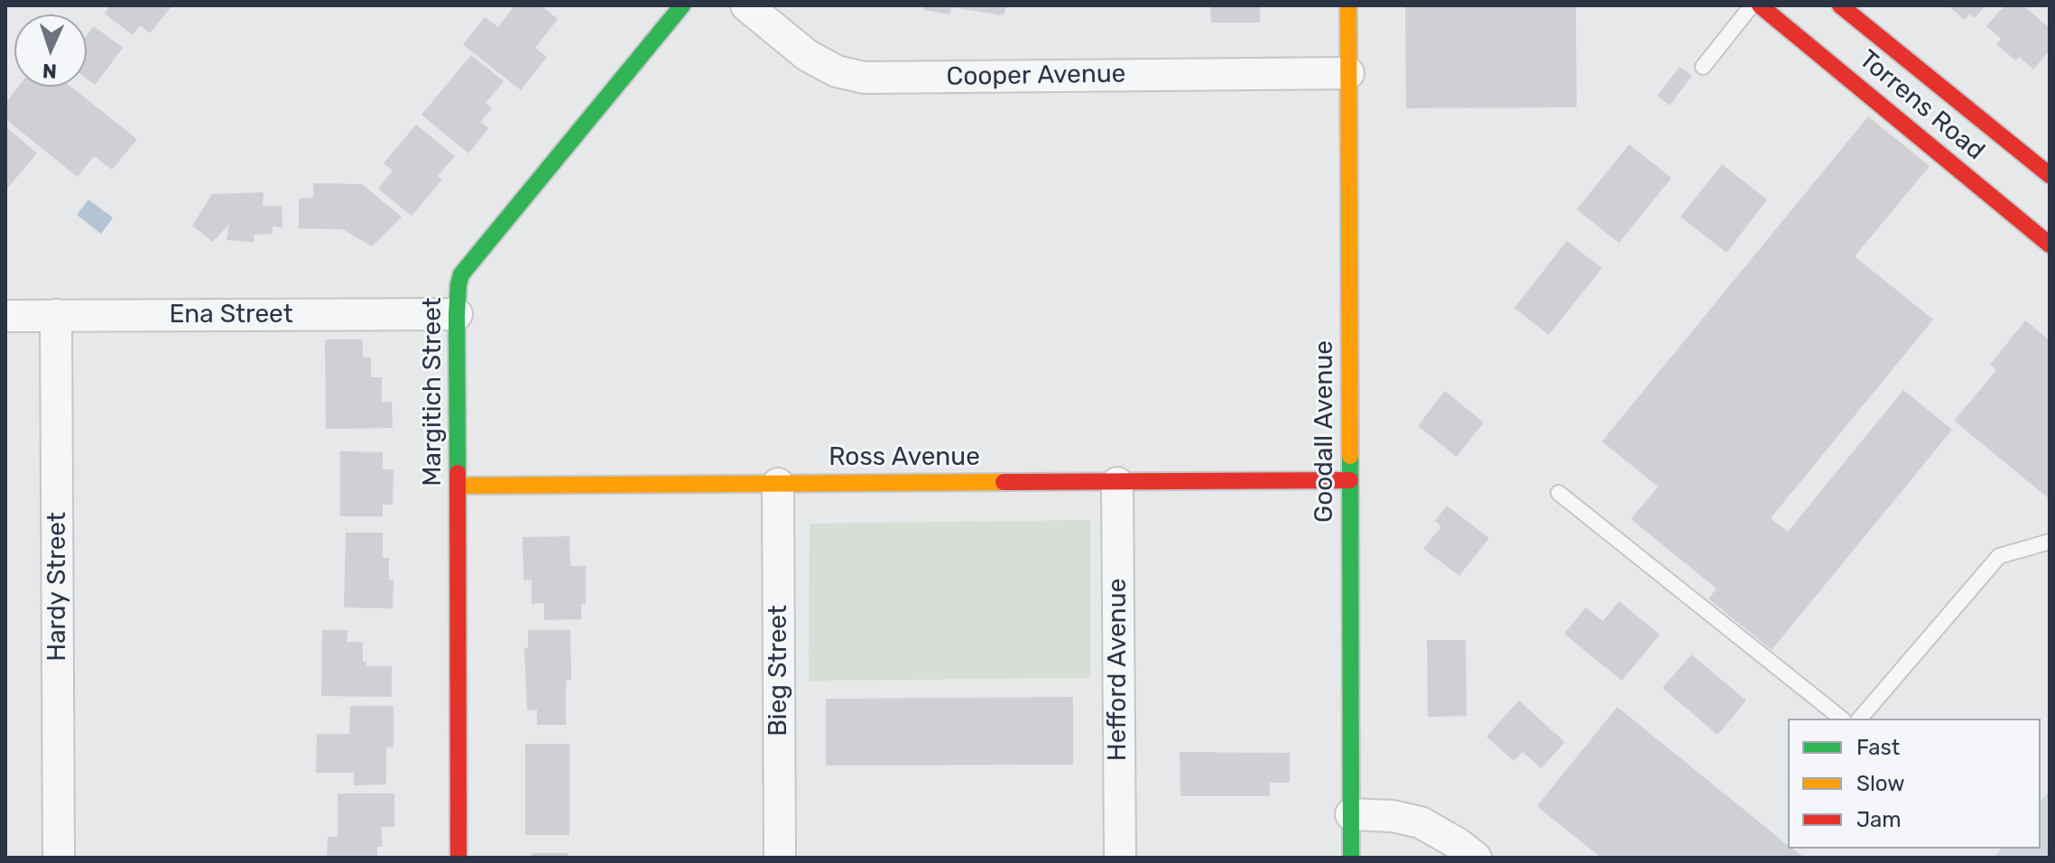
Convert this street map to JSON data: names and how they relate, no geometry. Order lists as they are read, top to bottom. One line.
{"streets":{"street":["Cooper Avenue","Torrens Road","Ena Street","Margitich Street","Goodall Avenue","Ross Avenue","Hardy Street","Hefford Avenue","Bieg Street"]},"crossings":[["Cooper Avenue","Goodall Avenue"],["Ena Street","Margitich Street"],["Ena Street","Hardy Street"],["Margitich Street","Ross Avenue"],["Goodall Avenue","Ross Avenue"],["Ross Avenue","Hefford Avenue"],["Ross Avenue","Bieg Street"]],"legend":["Fast","Slow","Jam"],"north":"bottom"}
